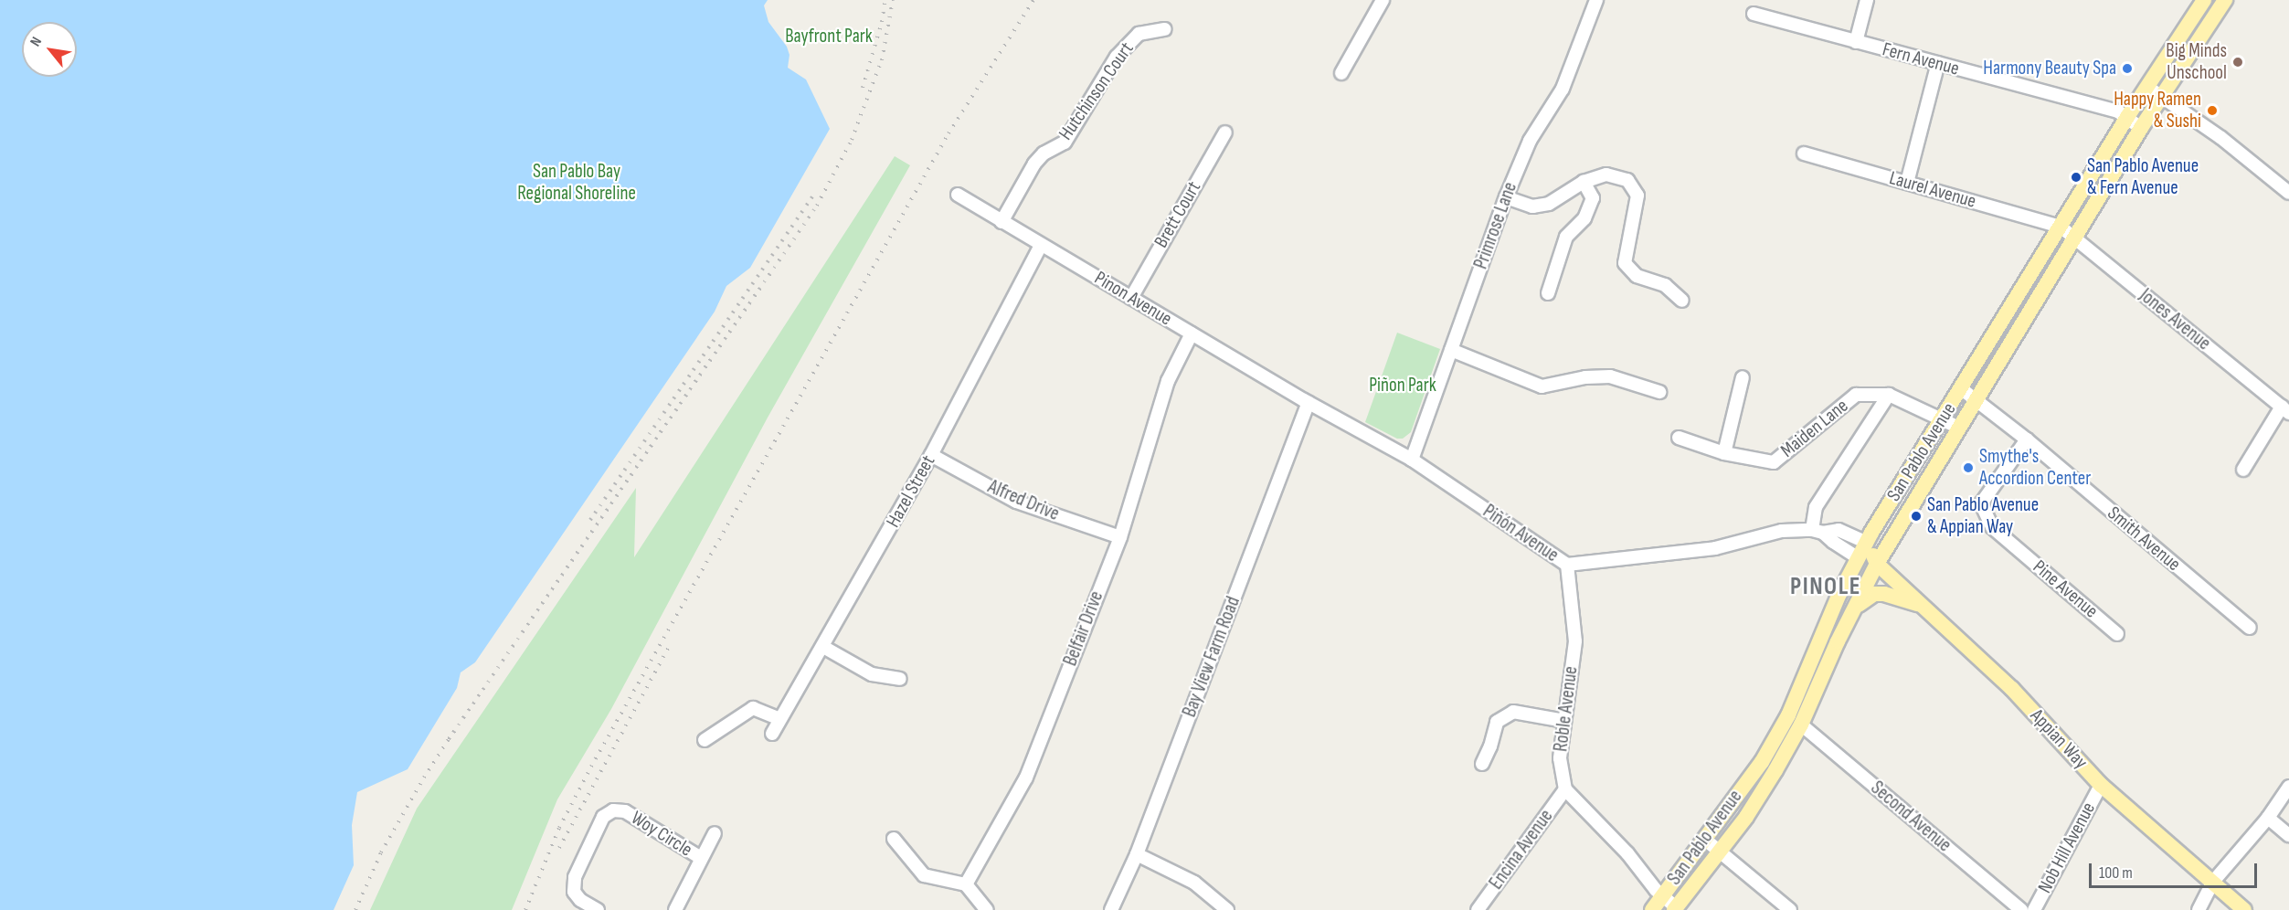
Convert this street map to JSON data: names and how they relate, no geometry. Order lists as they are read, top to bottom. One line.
{"streets":{"main road":["San Pablo Avenue","Appian Way"],"street":["Fern Avenue","Hutchinson Court","Laurel Avenue","Brett Court","Primrose Lane","Pinon Avenue","Jones Avenue","Maiden Lane","Hazel Street","Alfred Drive","Piñón Avenue","Smith Avenue","Pine Avenue","Belfair Drive","Bay View Farm Road","Roble Avenue","Second Avenue","Woy Circle","Nob Hill Avenue","Encina Avenue"]},"crossings":[["Fern Avenue","San Pablo Avenue"],["Hutchinson Court","Pinon Avenue"],["Laurel Avenue","Jones Avenue"],["Laurel Avenue","San Pablo Avenue"],["Brett Court","Pinon Avenue"],["Primrose Lane","Piñón Avenue"],["Pinon Avenue","Hazel Street"],["Pinon Avenue","Piñón Avenue"],["Pinon Avenue","Belfair Drive"],["Pinon Avenue","Bay View Farm Road"],["Jones Avenue","San Pablo Avenue"],["Maiden Lane","San Pablo Avenue"],["Maiden Lane","Piñón Avenue"],["San Pablo Avenue","Piñón Avenue"],["San Pablo Avenue","Smith Avenue"],["San Pablo Avenue","Appian Way"],["San Pablo Avenue","Second Avenue"],["Hazel Street","Alfred Drive"],["Alfred Drive","Belfair Drive"],["Piñón Avenue","Bay View Farm Road"],["Piñón Avenue","Roble Avenue"],["Piñón Avenue","Appian Way"],["Smith Avenue","Pine Avenue"],["Roble Avenue","Encina Avenue"],["Appian Way","Nob Hill Avenue"]],"districts":["PINOLE"],"parks":["Bayfront Park","San Pablo Bay Regional Shoreline","Piñon Park"],"places":["Big Minds Unschool","Harmony Beauty Spa","Happy Ramen & Sushi","San Pablo Avenue & Fern Avenue","Smythe's Accordion Center","San Pablo Avenue & Appian Way"],"scale_bar":"100 m","north":"top left"}
